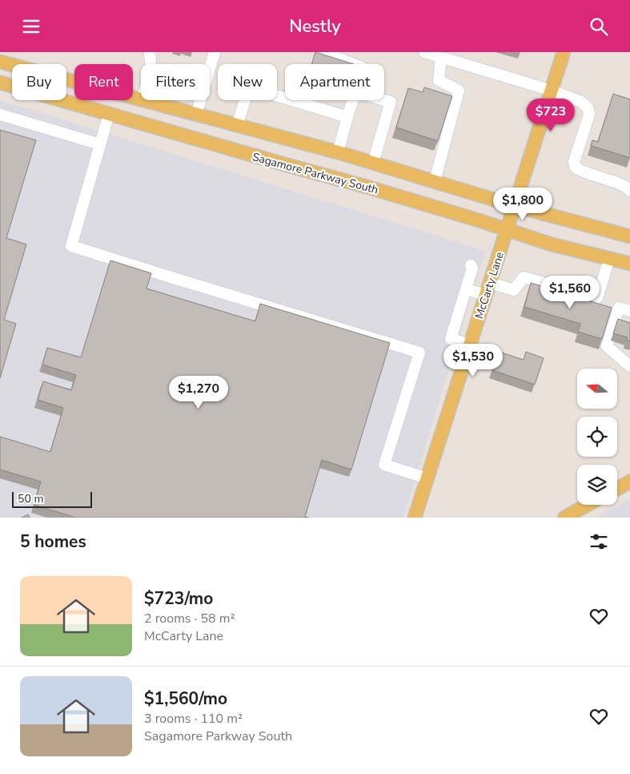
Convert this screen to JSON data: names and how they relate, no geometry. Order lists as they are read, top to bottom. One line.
{"streets":{"main road":["Sagamore Parkway South","McCarty Lane"]},"crossings":[["Sagamore Parkway South","McCarty Lane"]],"scale_bar":"50 m","north":"left","page":{"header":"Nestly","chip":["Buy","Rent","Filters","New","Apartment"],"price":["$723","$1,800","$1,560","$1,530","$1,270"],"scale":"50 m","heading":"5 homes","list":[{"name":"$723/mo","note":"2 rooms · 58 m² · McCarty Lane"},{"name":"$1,560/mo","note":"3 rooms · 110 m² · Sagamore Parkway South"}]}}
